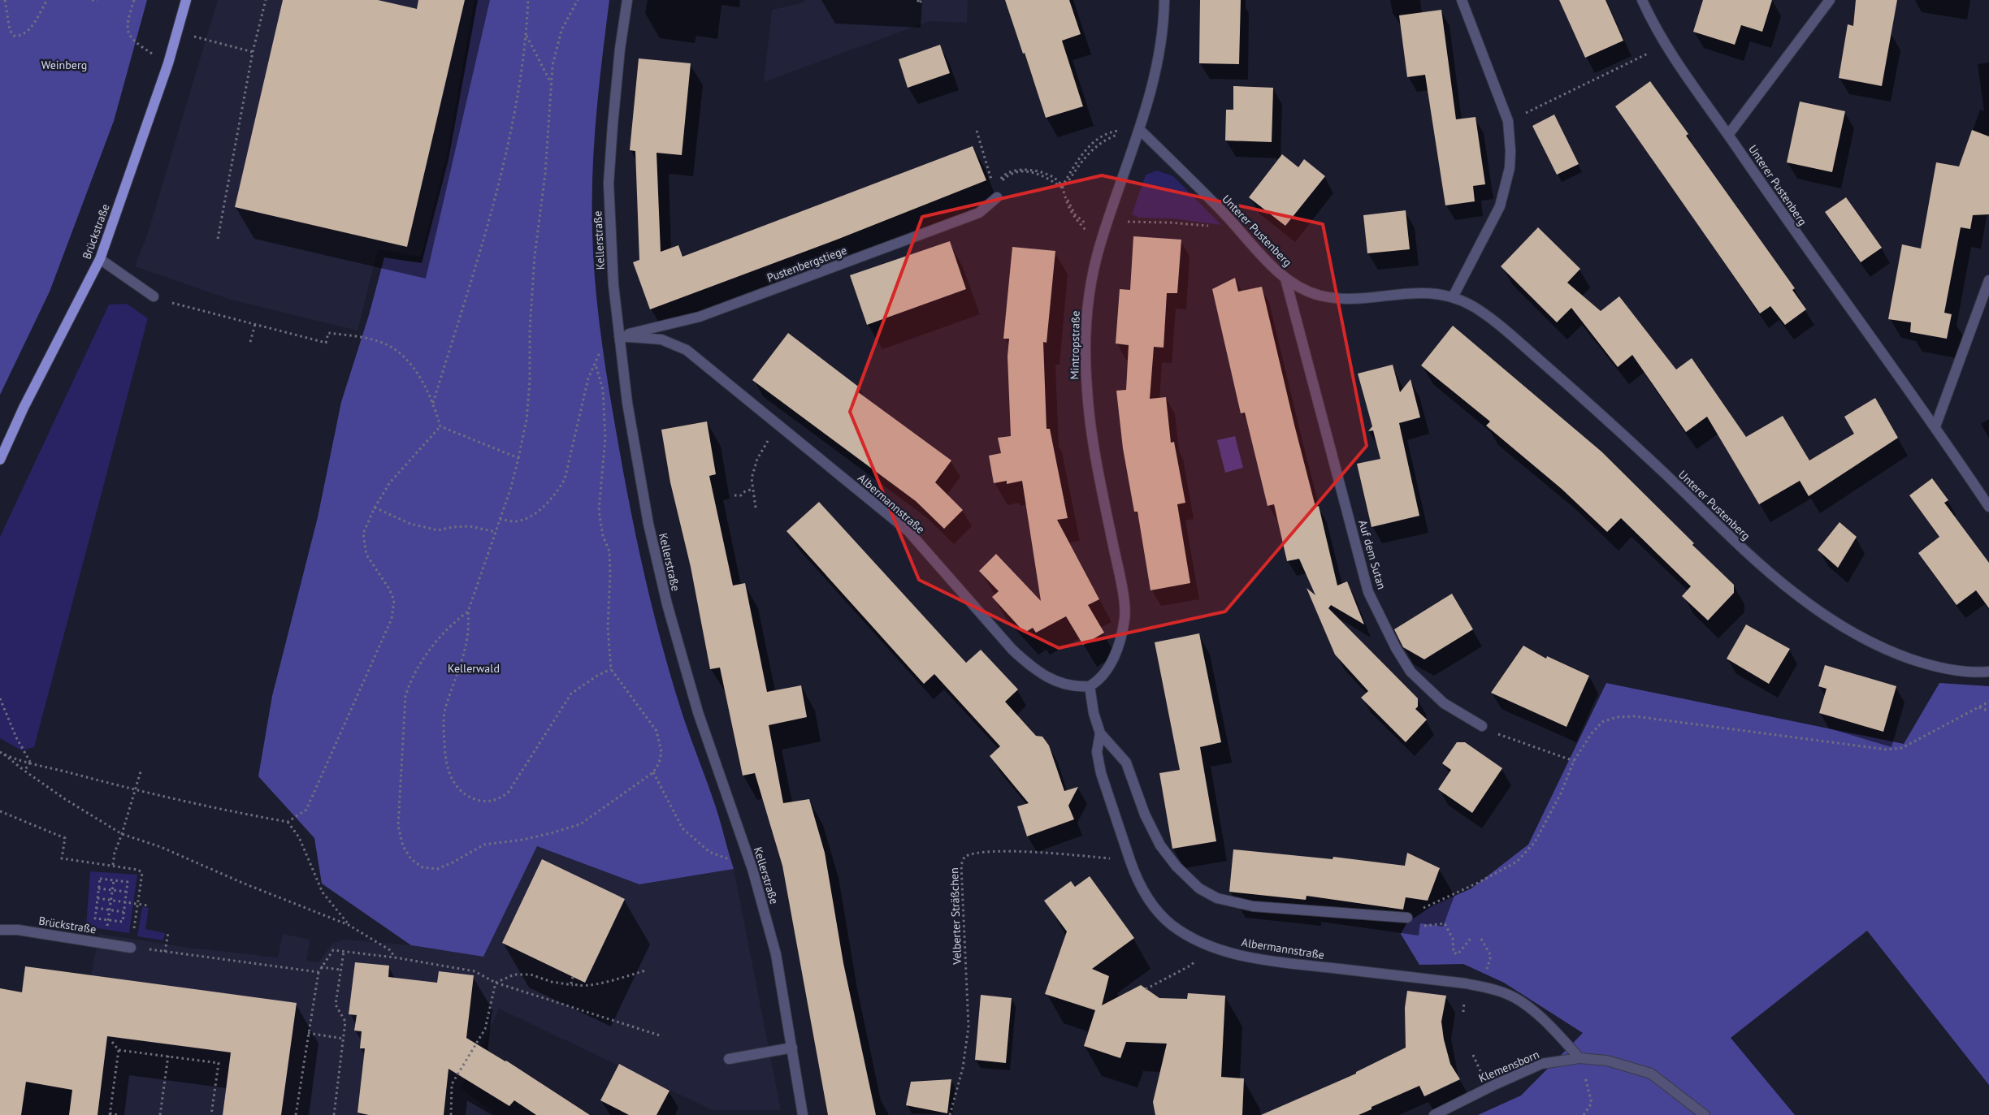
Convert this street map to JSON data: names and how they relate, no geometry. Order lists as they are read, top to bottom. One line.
{"streets":{"main road":["Brückstraße"],"street":["Unterer Pustenberg","Kellerstraße","Pustenbergstiege","Mintropstraße","Albermannstraße","Auf dem Sutan","Klemensborn"],"path":["Velberter Sträßchen"]},"crossings":[["Unterer Pustenberg","Mintropstraße"],["Unterer Pustenberg","Auf dem Sutan"],["Kellerstraße","Pustenbergstiege"],["Kellerstraße","Albermannstraße"],["Pustenbergstiege","Albermannstraße"],["Mintropstraße","Albermannstraße"],["Albermannstraße","Velberter Sträßchen"],["Albermannstraße","Klemensborn"]],"parks":["Weinberg","Kellerwald"]}
